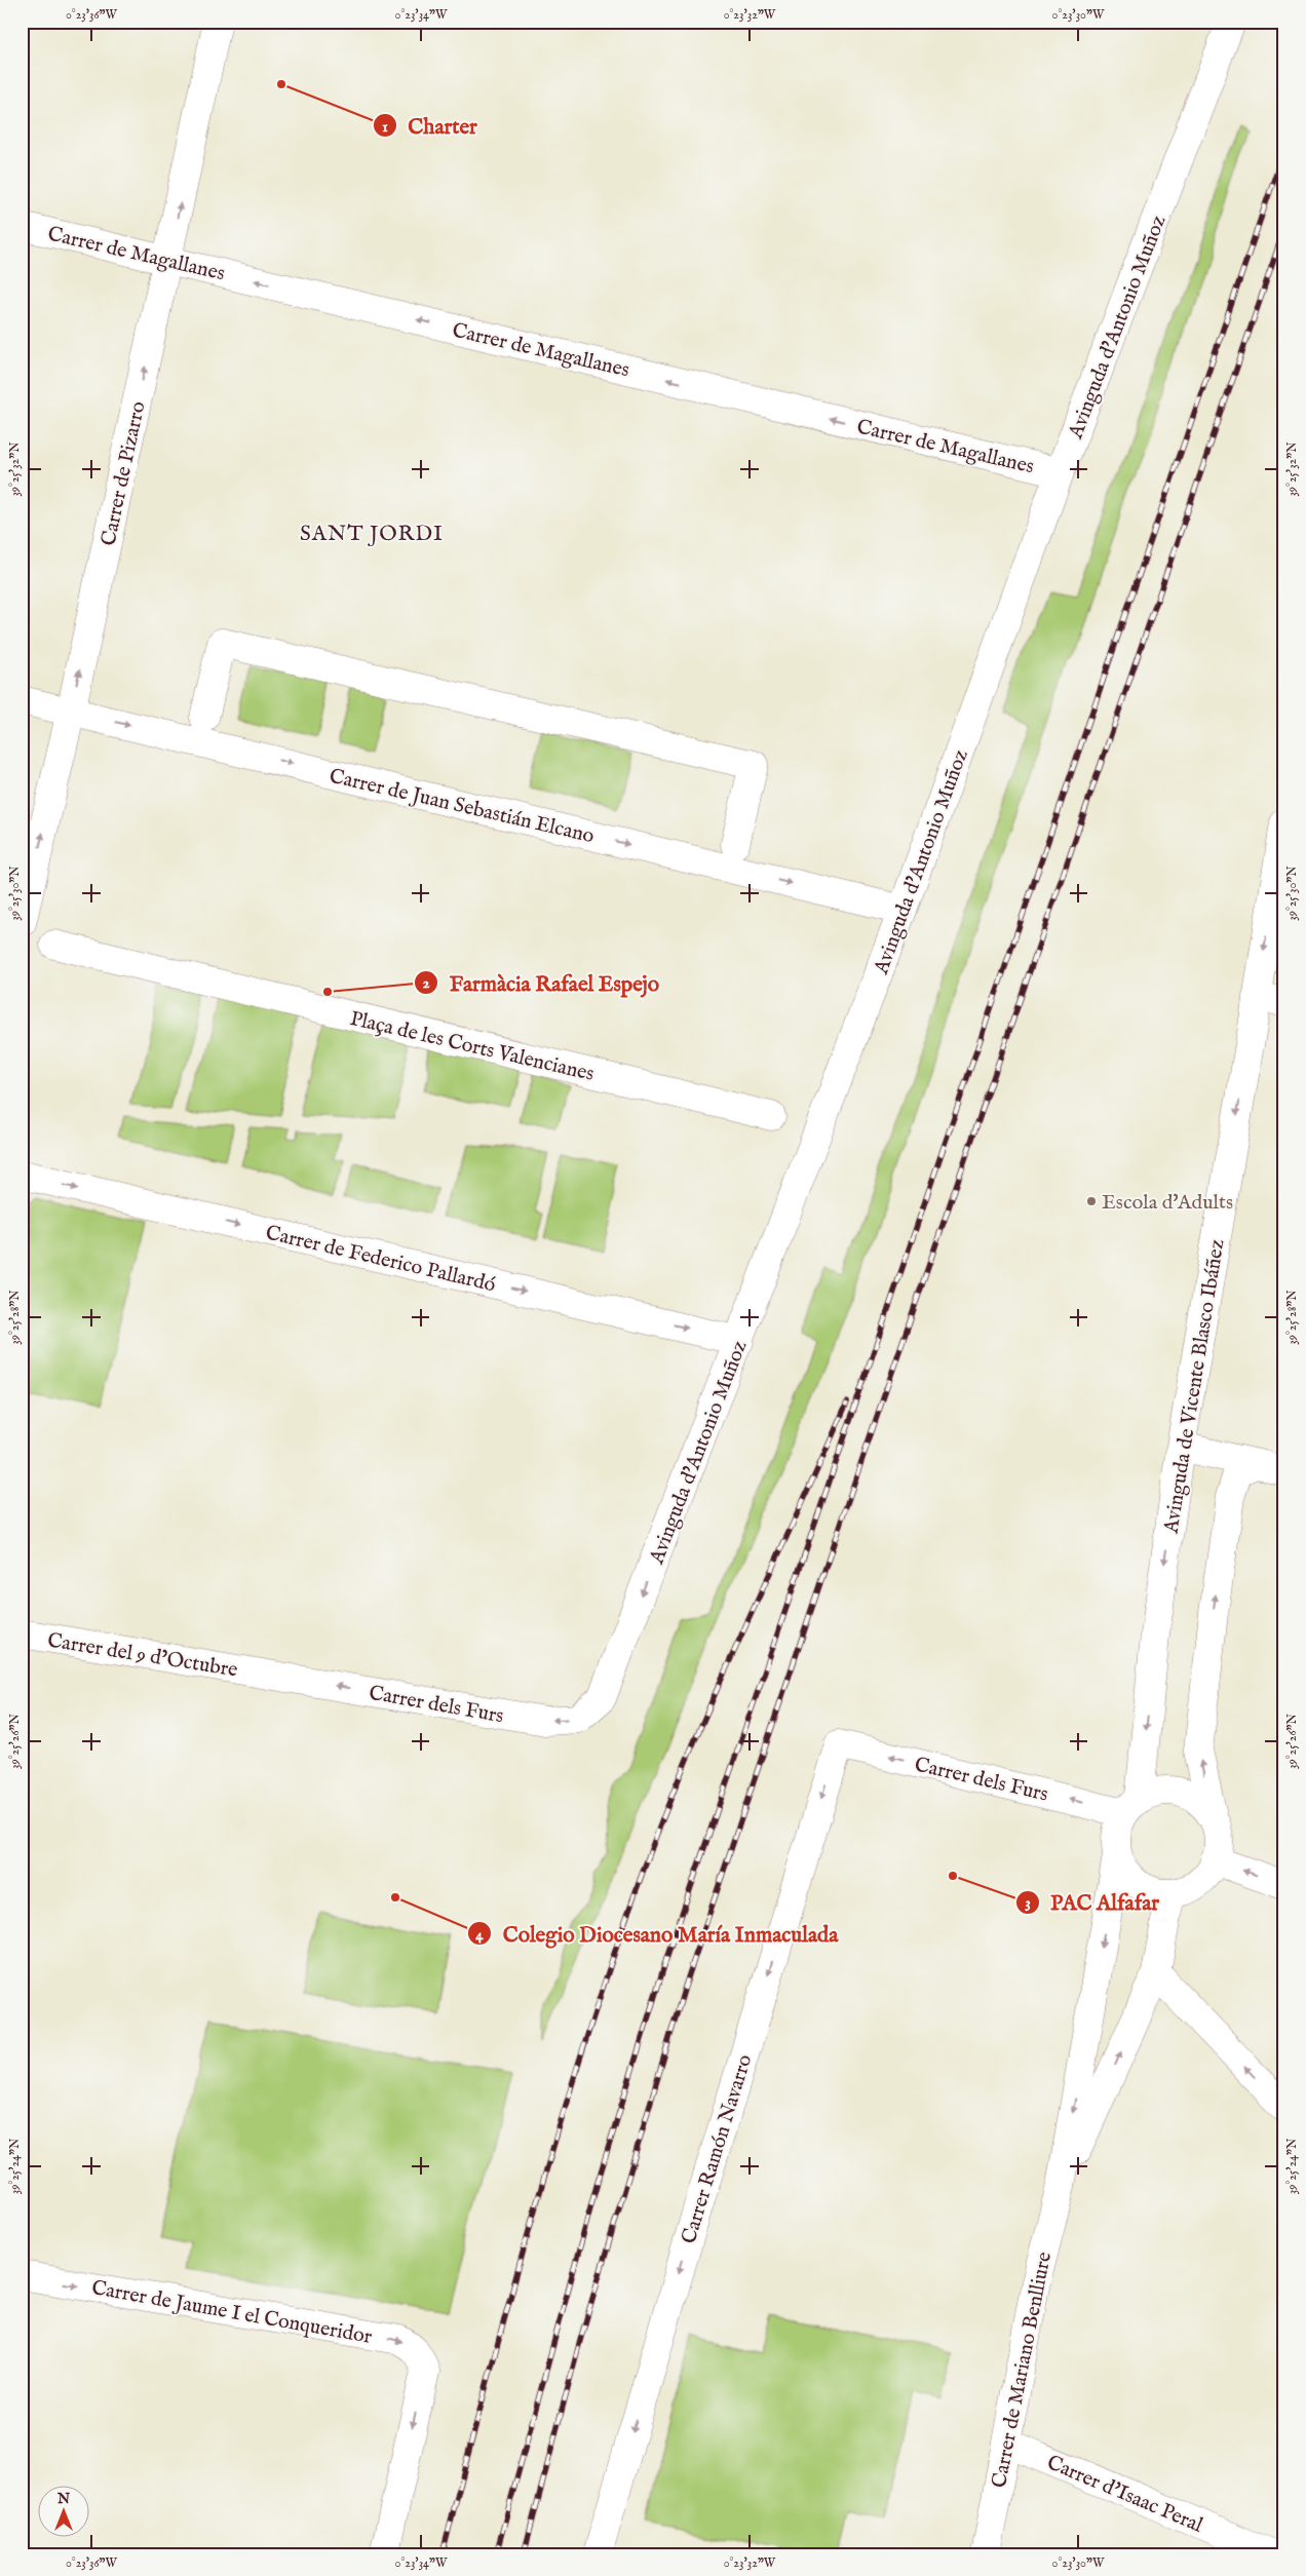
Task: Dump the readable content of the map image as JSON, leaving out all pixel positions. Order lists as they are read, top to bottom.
{
  "streets": {
    "street": [
      "Carrer de Magallanes",
      "Avinguda d’Antonio Muñoz",
      "Carrer de Pizarro",
      "Carrer de Juan Sebastián Elcano",
      "Plaça de les Corts Valencianes",
      "Carrer de Federico Pallardó",
      "Avinguda de Vicente Blasco Ibáñez",
      "Carrer del 9 d’Octubre",
      "Carrer dels Furs",
      "Carrer Ramón Navarro",
      "Carrer de Jaume I el Conqueridor",
      "Carrer de Mariano Benlliure",
      "Carrer d'Isaac Peral"
    ]
  },
  "crossings": [
    ["Carrer de Magallanes", "Avinguda d’Antonio Muñoz"],
    ["Carrer de Magallanes", "Carrer de Pizarro"],
    ["Avinguda d’Antonio Muñoz", "Carrer de Juan Sebastián Elcano"],
    ["Avinguda d’Antonio Muñoz", "Carrer de Federico Pallardó"],
    ["Avinguda d’Antonio Muñoz", "Carrer dels Furs"],
    ["Carrer de Pizarro", "Carrer de Juan Sebastián Elcano"],
    ["Avinguda de Vicente Blasco Ibáñez", "Carrer dels Furs"],
    ["Avinguda de Vicente Blasco Ibáñez", "Carrer de Mariano Benlliure"],
    ["Carrer del 9 d’Octubre", "Carrer dels Furs"],
    ["Carrer dels Furs", "Carrer Ramón Navarro"],
    ["Carrer dels Furs", "Carrer de Mariano Benlliure"],
    ["Carrer de Mariano Benlliure", "Carrer d'Isaac Peral"]
  ],
  "one_way": [
    "Carrer de Magallanes",
    "Carrer de Pizarro",
    "Carrer de Juan Sebastián Elcano",
    "Carrer de Federico Pallardó",
    "Carrer dels Furs",
    "Carrer Ramón Navarro"
  ],
  "districts": ["SANT JORDI"],
  "places": [
    "Charter",
    "Farmàcia Rafael Espejo",
    "Escola d'Adults",
    "PAC Alfafar",
    "Colegio Diocesano María Inmaculada"
  ],
  "north": "top",
  "coordinates": [
    "0°23'36\"W",
    "0°23'34\"W",
    "0°23'32\"W",
    "0°23'30\"W",
    "39°25'32\"N",
    "39°25'30\"N",
    "39°25'28\"N",
    "39°25'26\"N",
    "39°25'24\"N"
  ]
}
